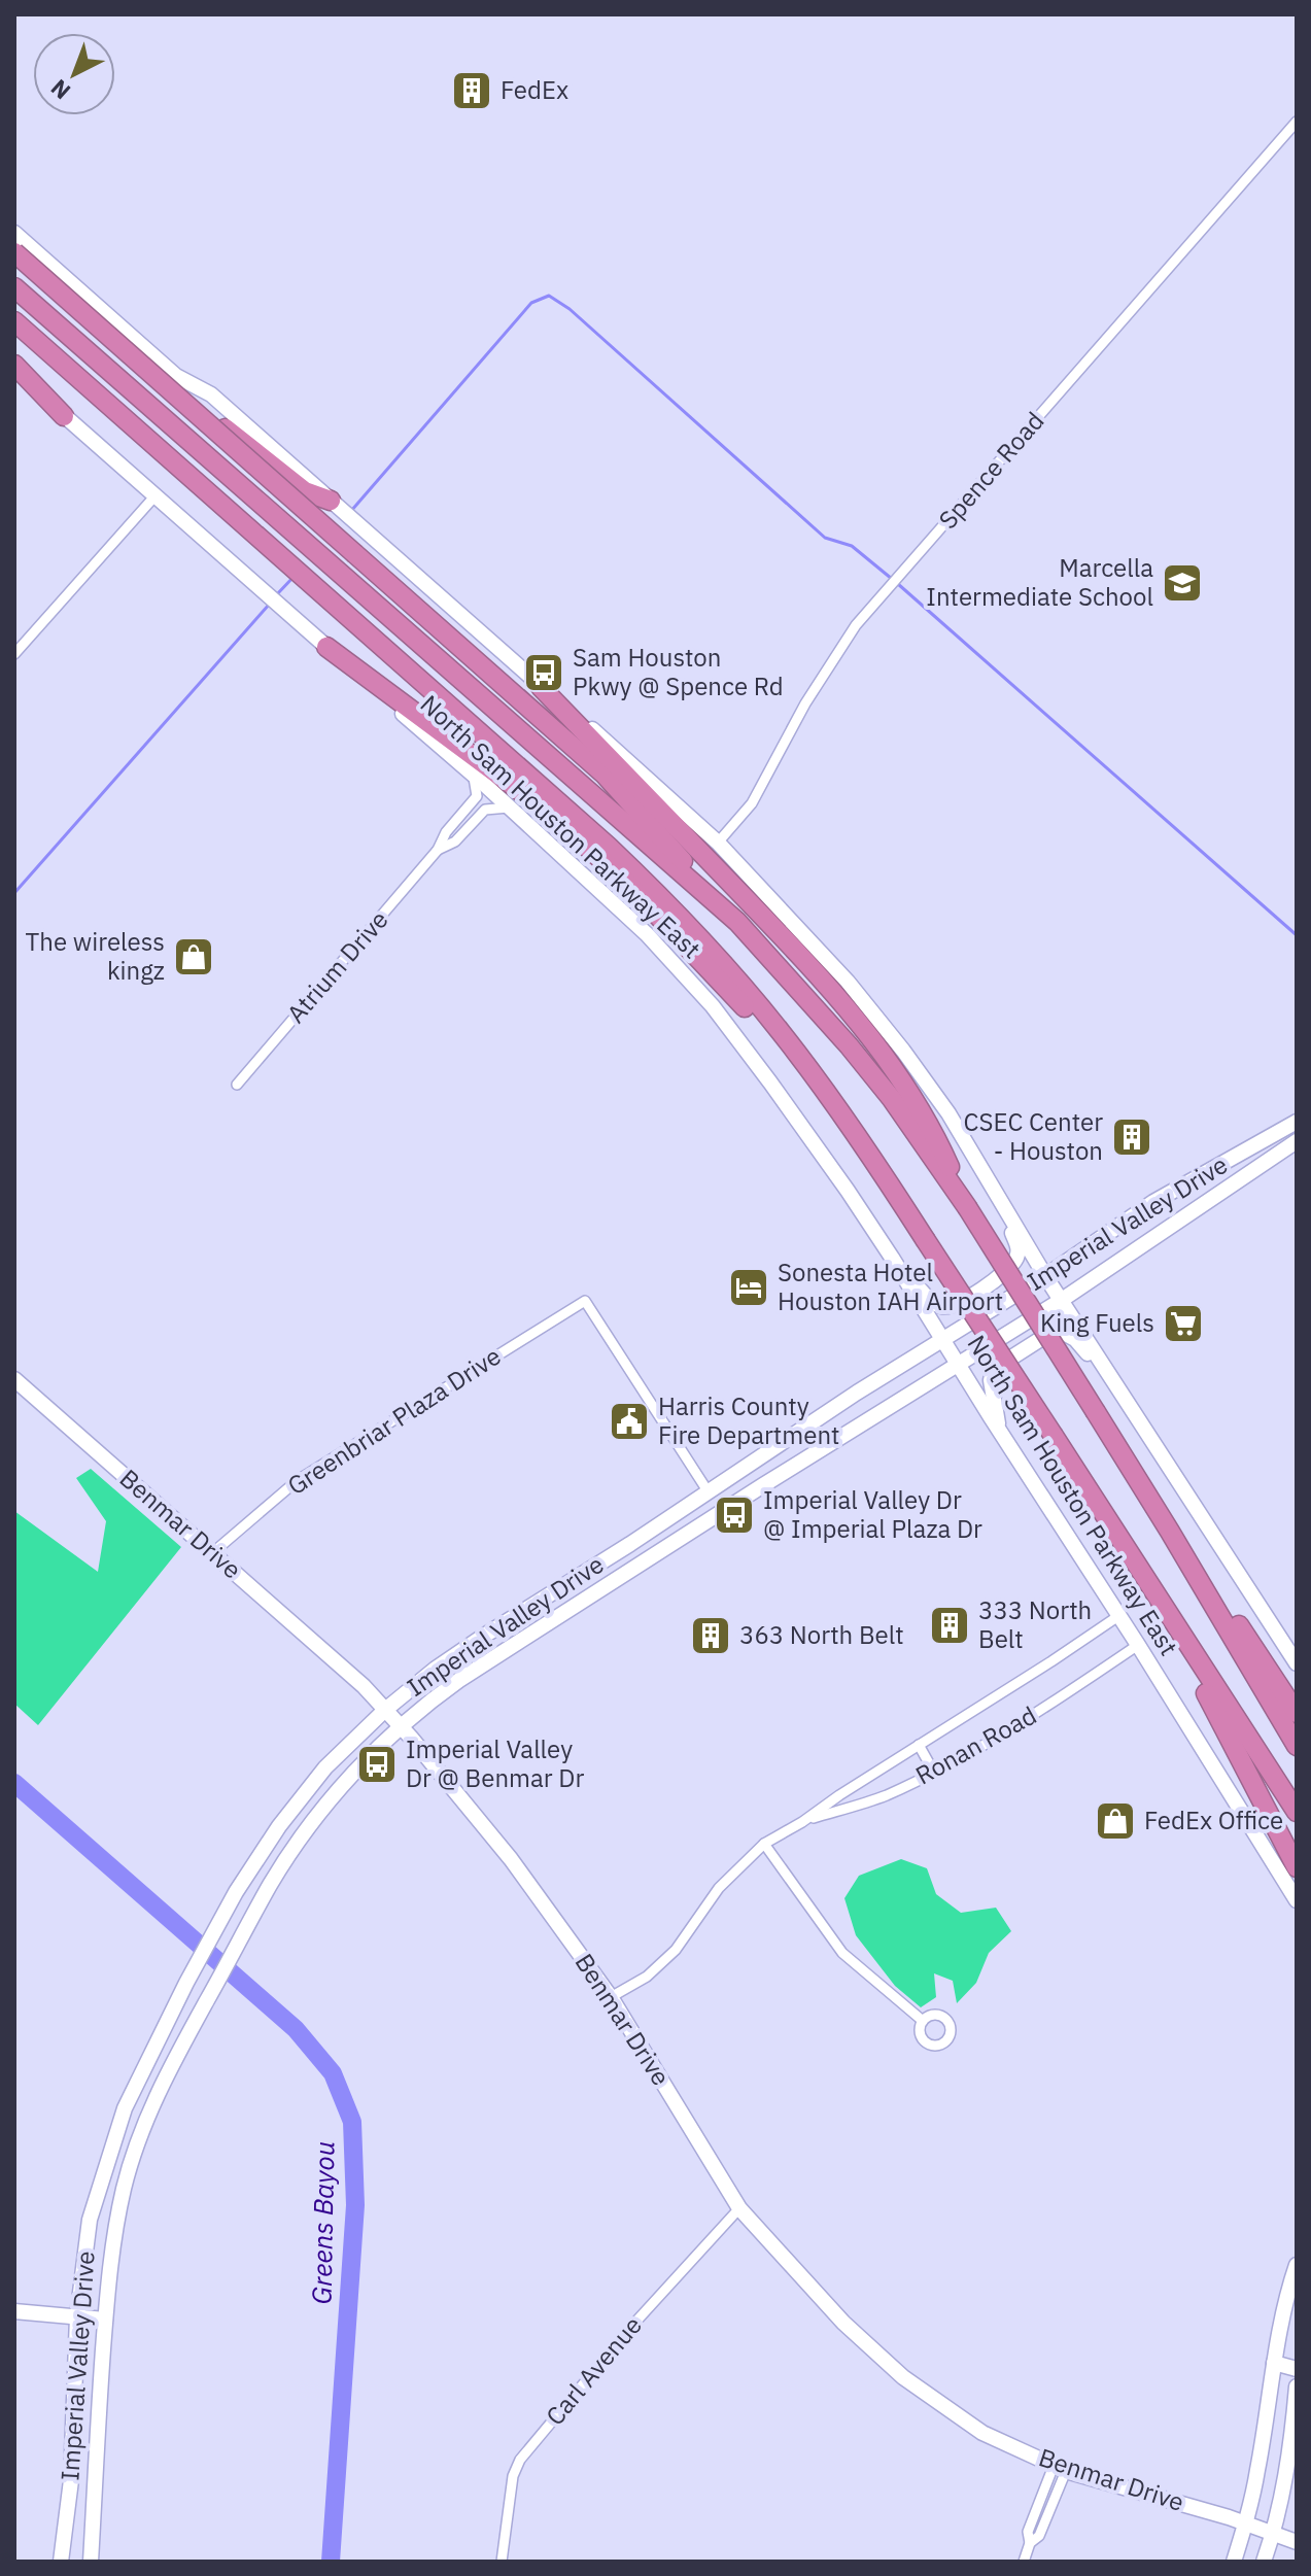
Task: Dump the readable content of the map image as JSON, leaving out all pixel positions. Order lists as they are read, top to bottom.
{
  "streets": {
    "highway": ["North Sam Houston Parkway East"],
    "main road": ["Imperial Valley Drive", "Benmar Drive"],
    "street": [
      "Spence Road",
      "Atrium Drive",
      "Greenbriar Plaza Drive",
      "Ronan Road",
      "Carl Avenue"
    ]
  },
  "crossings": [
    ["North Sam Houston Parkway East", "Atrium Drive"],
    ["North Sam Houston Parkway East", "Imperial Valley Drive"],
    ["North Sam Houston Parkway East", "Ronan Road"],
    ["Imperial Valley Drive", "Greenbriar Plaza Drive"],
    ["Imperial Valley Drive", "Benmar Drive"],
    ["Greenbriar Plaza Drive", "Benmar Drive"],
    ["Benmar Drive", "Ronan Road"],
    ["Benmar Drive", "Carl Avenue"]
  ],
  "water": ["Greens Bayou"],
  "places": {
    "building": [
      "FedEx",
      "CSEC Center - Houston",
      "333 North Belt",
      "363 North Belt"
    ],
    "school or university": ["Marcella Intermediate School"],
    "bus stop": ["Sam Houston Pkwy @ Spence Rd", "Imperial Valley Dr @ Imperial Plaza Dr", "Imperial Valley Dr @ Benmar Dr"],
    "shop": ["The wireless kingz", "FedEx Office"],
    "hotel": ["Sonesta Hotel Houston IAH Airport"],
    "supermarket": ["King Fuels"],
    "public building": ["Harris County Fire Department"]
  },
  "north": "bottom left"
}
